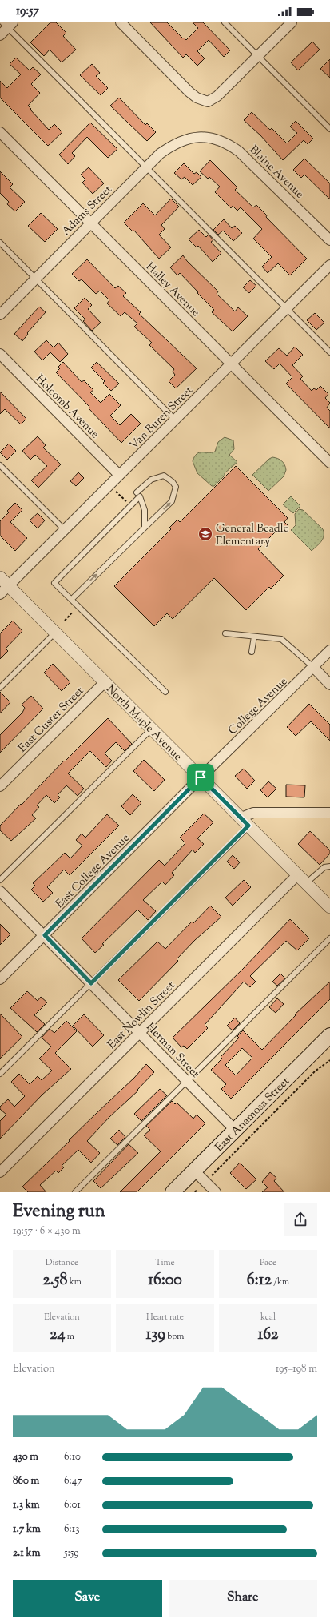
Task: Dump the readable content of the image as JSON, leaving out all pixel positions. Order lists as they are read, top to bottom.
{
  "streets": {
    "main road": ["East Anamosa Street"],
    "street": [
      "Blaine Avenue",
      "Adams Street",
      "Halley Avenue",
      "Holcomb Avenue",
      "Van Buren Street",
      "College Avenue",
      "East Custer Street",
      "North Maple Avenue",
      "East College Avenue",
      "East Nowlin Street",
      "Herman Street"
    ]
  },
  "crossings": [
    ["Blaine Avenue", "Adams Street"],
    ["Adams Street", "Halley Avenue"],
    ["Halley Avenue", "Van Buren Street"],
    ["Holcomb Avenue", "Van Buren Street"],
    ["Van Buren Street", "North Maple Avenue"],
    ["College Avenue", "North Maple Avenue"],
    ["College Avenue", "East College Avenue"],
    ["East Custer Street", "North Maple Avenue"],
    ["North Maple Avenue", "East College Avenue"],
    ["North Maple Avenue", "East Nowlin Street"],
    ["East College Avenue", "Herman Street"],
    ["East Nowlin Street", "Herman Street"],
    ["Herman Street", "East Anamosa Street"]
  ],
  "places": {
    "school or university": ["General Beadle Elementary"]
  },
  "page": {
    "status": "19:57",
    "heading": ["Evening run", "19:57 · 6 × 430 m"],
    "stats": [
      ["Distance", "2.58 km"],
      ["Time", "16:00"],
      ["Pace", "6:12 /km"],
      ["Elevation", "24 m"],
      ["Heart rate", "139 bpm"],
      ["kcal", "162"]
    ],
    "chart": ["Elevation", "195–198 m"],
    "list": [
      {
        "name": "430 m",
        "note": "6:10"
      },
      {
        "name": "860 m",
        "note": "6:47"
      },
      {
        "name": "1.3 km",
        "note": "6:01"
      },
      {
        "name": "1.7 km",
        "note": "6:13"
      },
      {
        "name": "2.1 km",
        "note": "5:59"
      }
    ],
    "buttons": ["Save", "Share"]
  }
}
